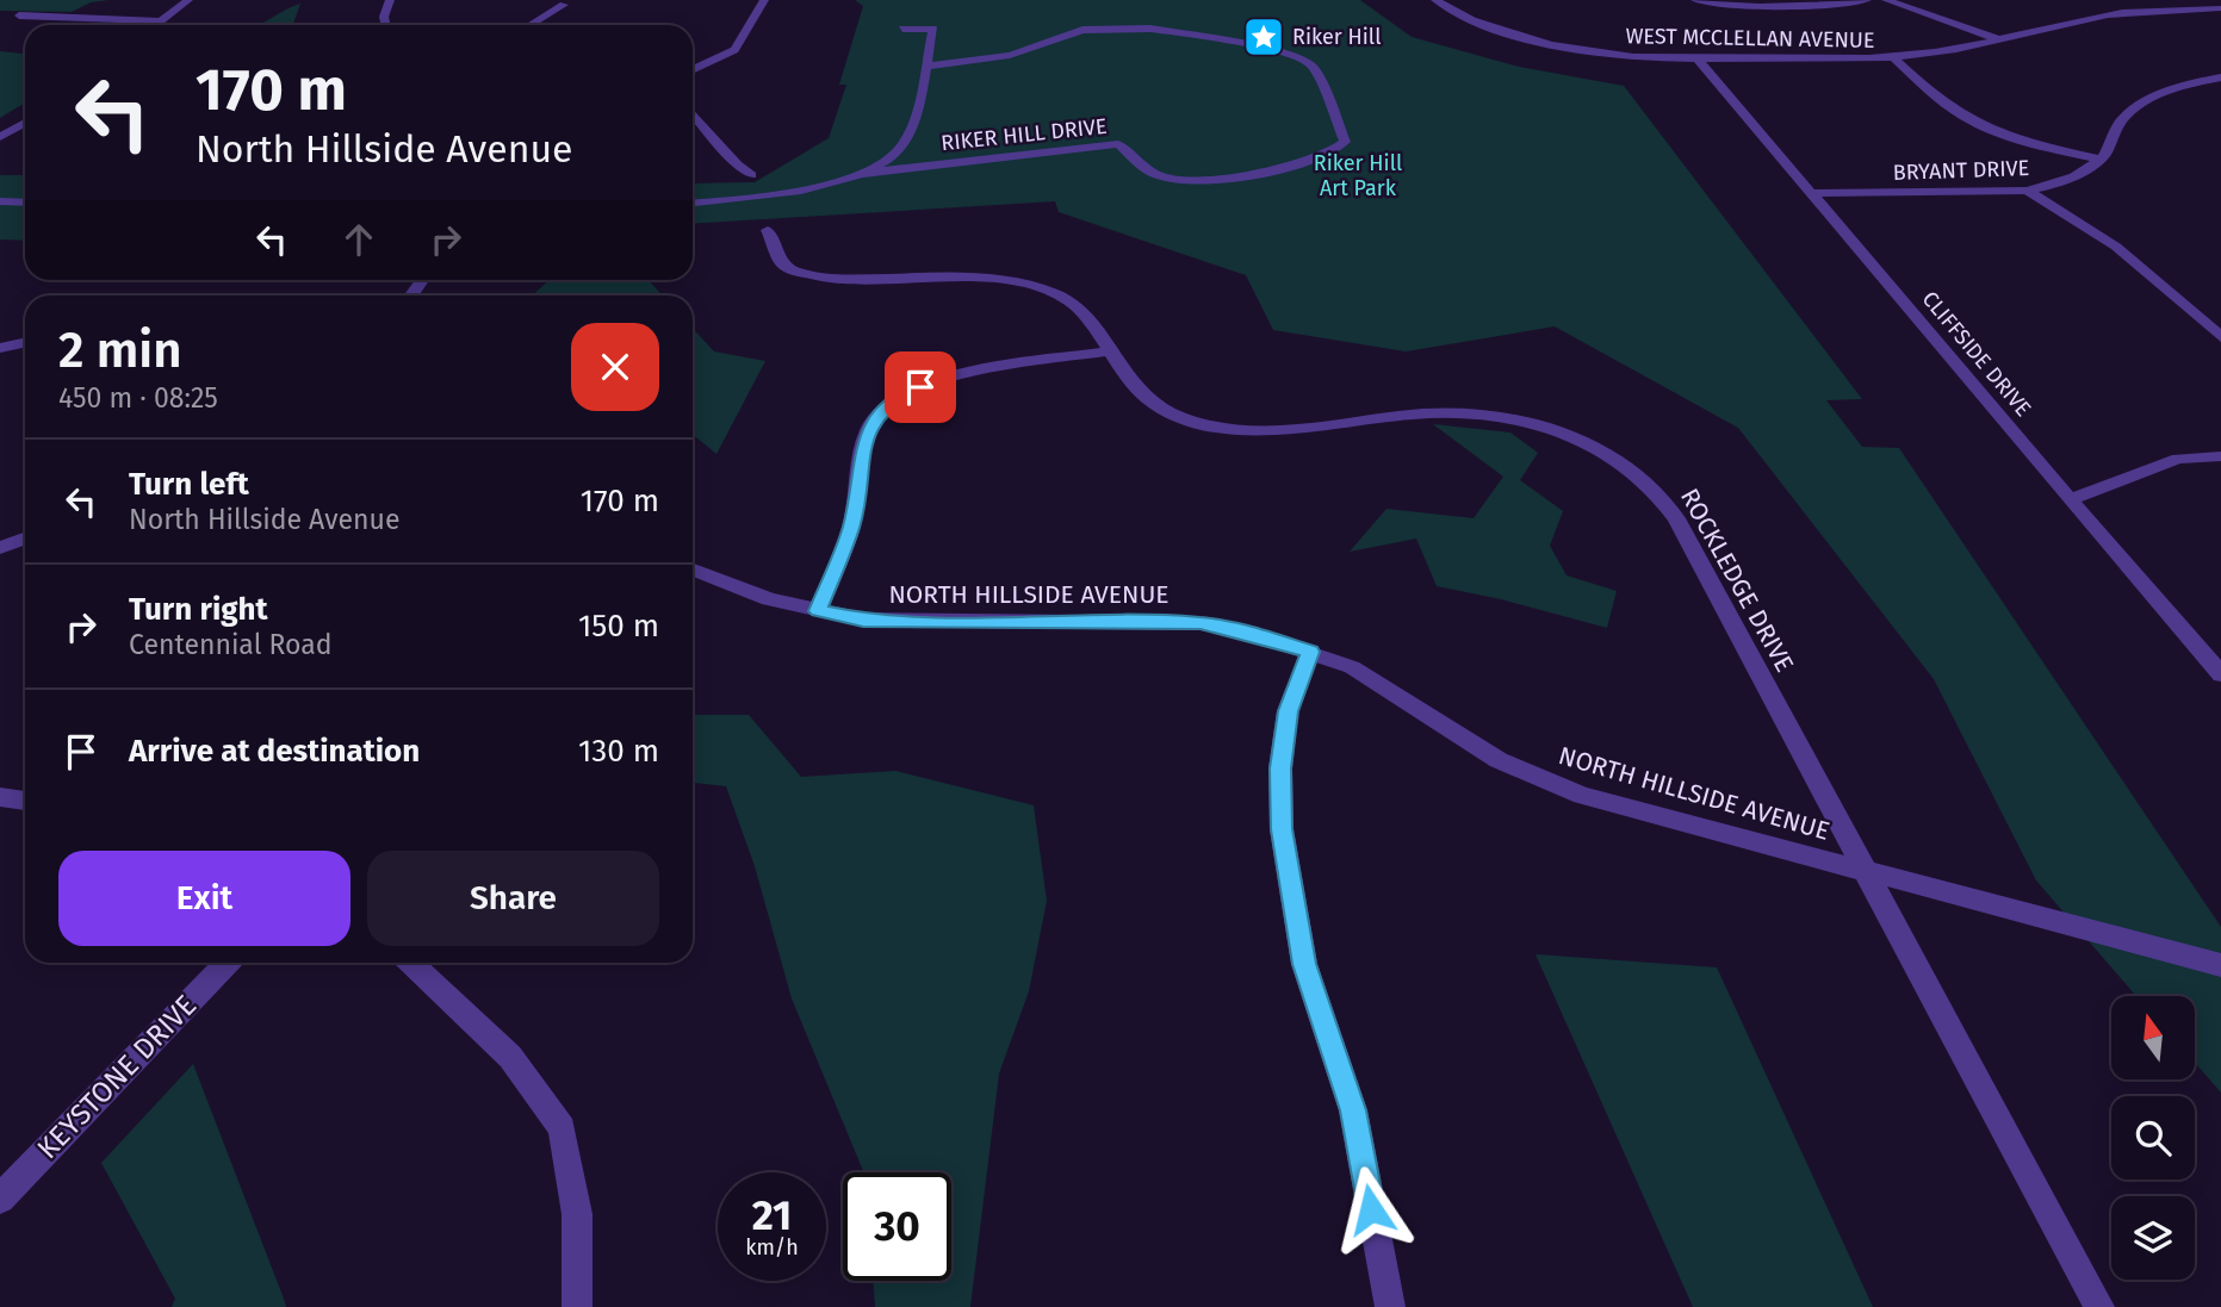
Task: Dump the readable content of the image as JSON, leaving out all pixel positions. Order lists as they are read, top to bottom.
{
  "streets": {
    "street": [
      "WEST MCCLELLAN AVENUE",
      "RIKER HILL DRIVE",
      "BRYANT DRIVE",
      "CLIFFSIDE DRIVE",
      "ROCKLEDGE DRIVE",
      "NORTH HILLSIDE AVENUE",
      "KEYSTONE DRIVE"
    ]
  },
  "crossings": [
    ["WEST MCCLELLAN AVENUE", "CLIFFSIDE DRIVE"],
    ["BRYANT DRIVE", "CLIFFSIDE DRIVE"],
    ["ROCKLEDGE DRIVE", "NORTH HILLSIDE AVENUE"]
  ],
  "parks": ["Riker Hill Art Park"],
  "places": {
    "place": ["Riker Hill"]
  },
  "north": "top",
  "page": {
    "turn": ["170 m", "North Hillside Avenue"],
    "heading": ["2 min", "450 m · 08:25"],
    "list": [
      {
        "name": "Turn left",
        "note": "North Hillside Avenue",
        "value": "170 m"
      },
      {
        "name": "Turn right",
        "note": "Centennial Road",
        "value": "150 m"
      },
      {
        "name": "Arrive at destination",
        "value": "130 m"
      }
    ],
    "buttons": ["Exit", "Share"],
    "speed": "21 km/h",
    "limit": "30"
  }
}
